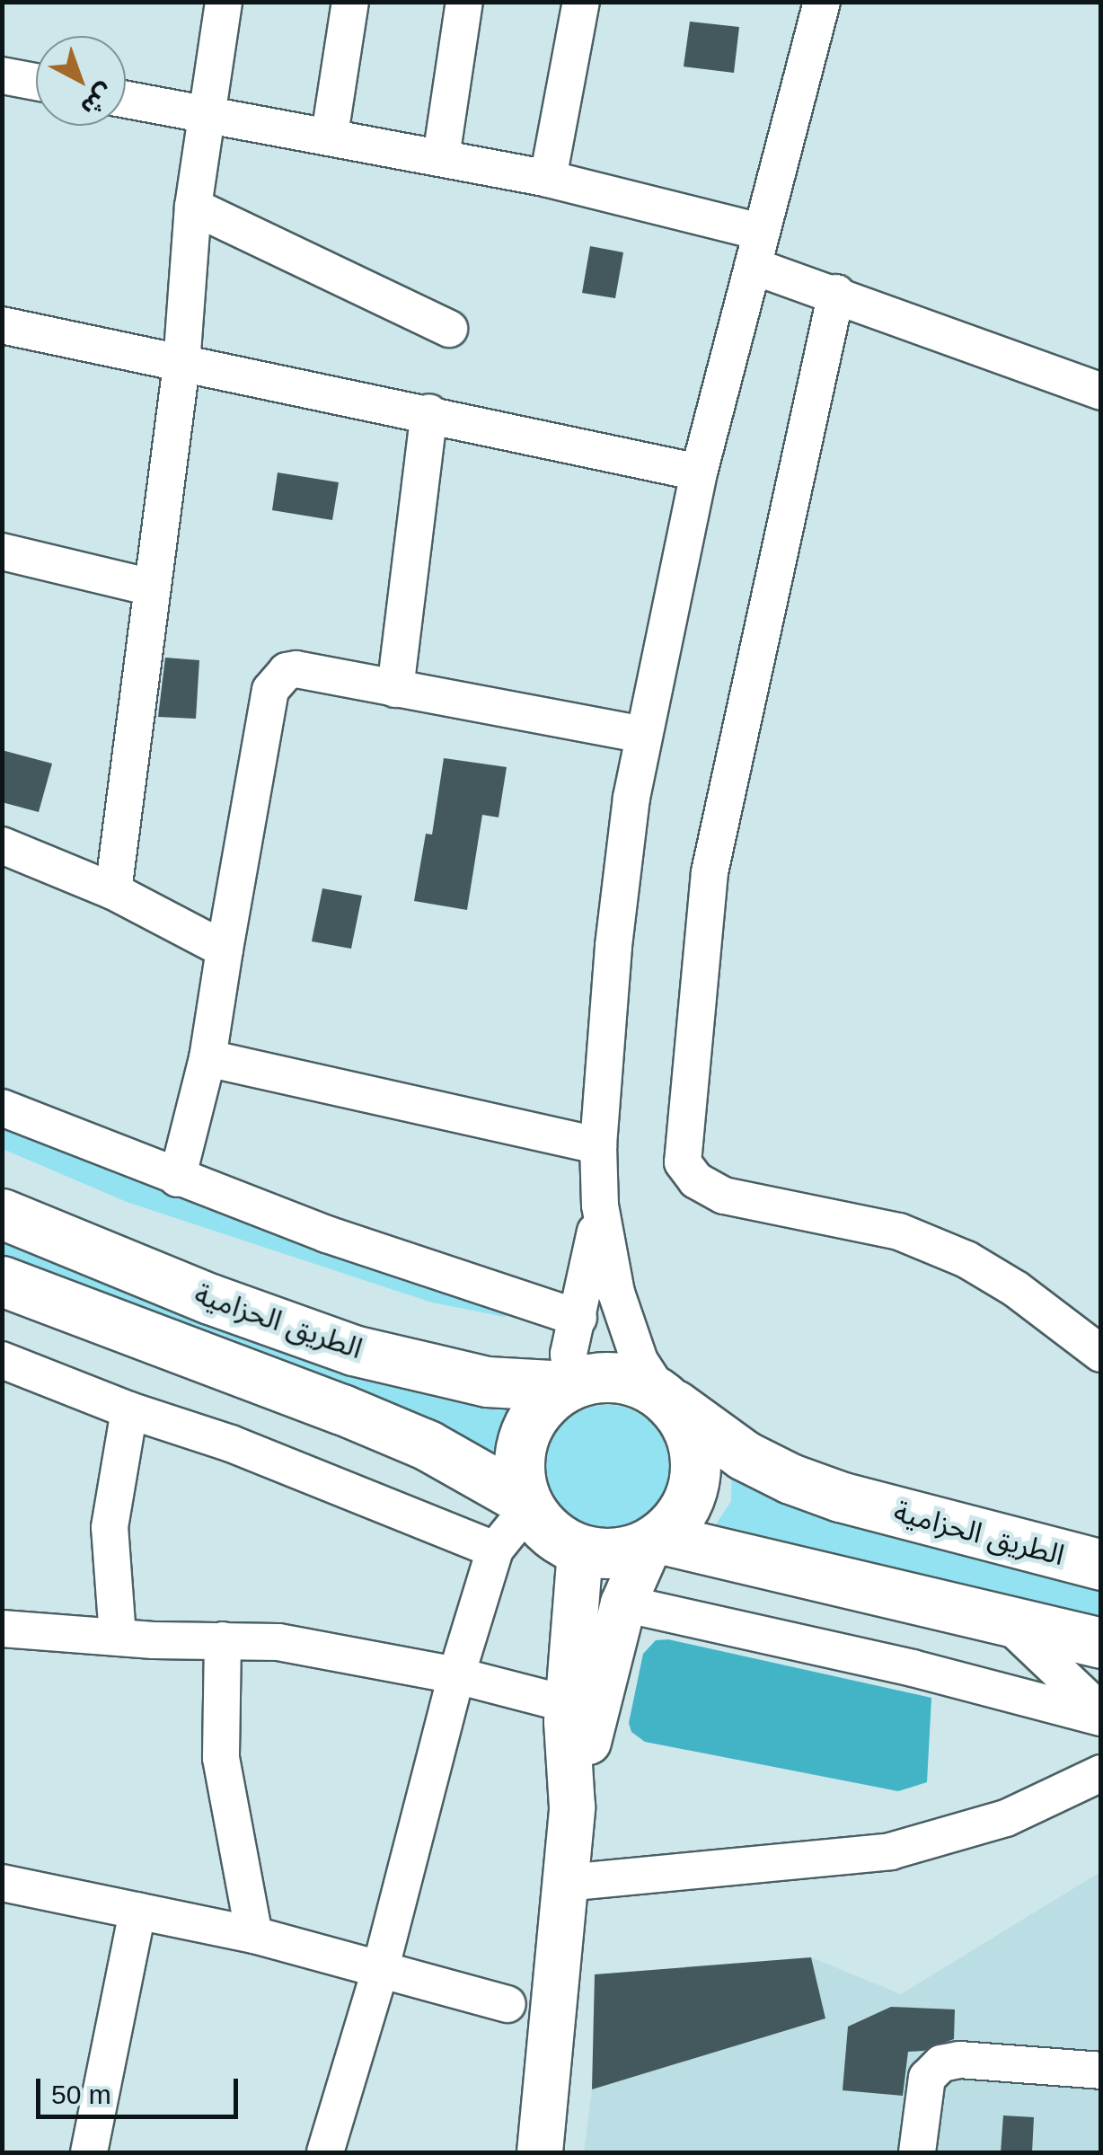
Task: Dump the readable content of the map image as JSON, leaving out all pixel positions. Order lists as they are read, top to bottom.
{
  "streets": {
    "highway": ["الطريق الحزامية"]
  },
  "scale_bar": "50 m",
  "north": "bottom right"
}
